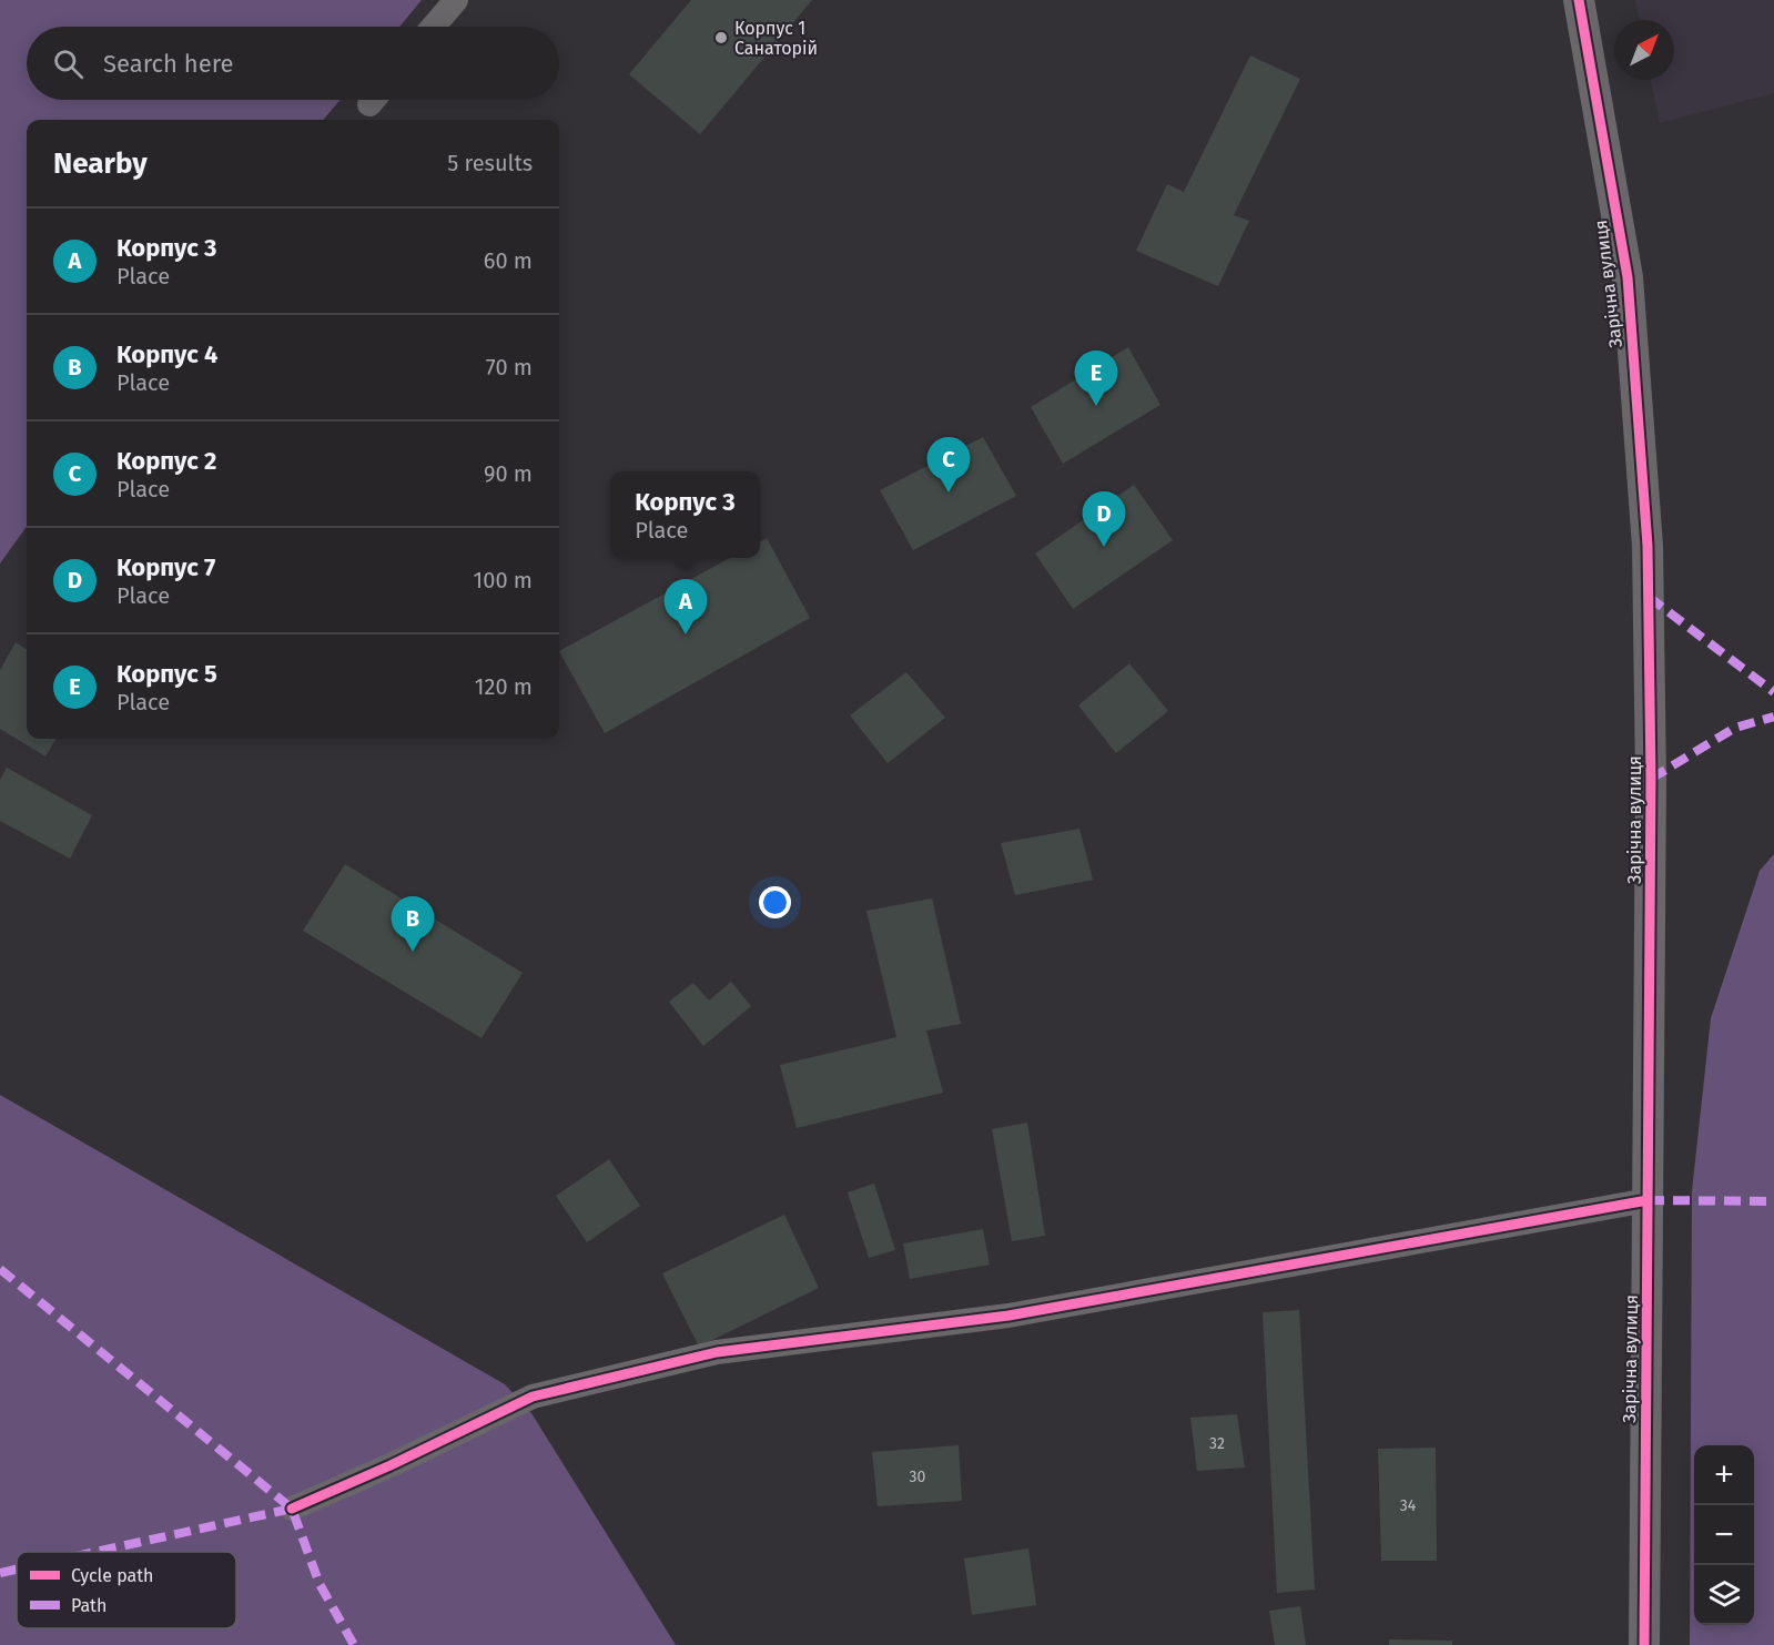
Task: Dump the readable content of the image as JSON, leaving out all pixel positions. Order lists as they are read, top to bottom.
{
  "streets": {
    "street": ["Зарічна вулиця"]
  },
  "places": ["Корпус 1 Санаторій"],
  "house_numbers": ["32", "30", "34"],
  "legend": ["Cycle path", "Path"],
  "north": "top right",
  "page": {
    "search": "Search here",
    "heading": ["Nearby", "5 results"],
    "list": [
      {
        "mark": "A",
        "name": "Корпус 3",
        "note": "Place",
        "value": "60 m"
      },
      {
        "mark": "B",
        "name": "Корпус 4",
        "note": "Place",
        "value": "70 m"
      },
      {
        "mark": "C",
        "name": "Корпус 2",
        "note": "Place",
        "value": "90 m"
      },
      {
        "mark": "D",
        "name": "Корпус 7",
        "note": "Place",
        "value": "100 m"
      },
      {
        "mark": "E",
        "name": "Корпус 5",
        "note": "Place",
        "value": "120 m"
      }
    ],
    "pins": [
      "E",
      "C",
      "D",
      "A",
      "B"
    ],
    "popup": ["Корпус 3", "Place"],
    "map_buttons": ["+", "−"]
  }
}
